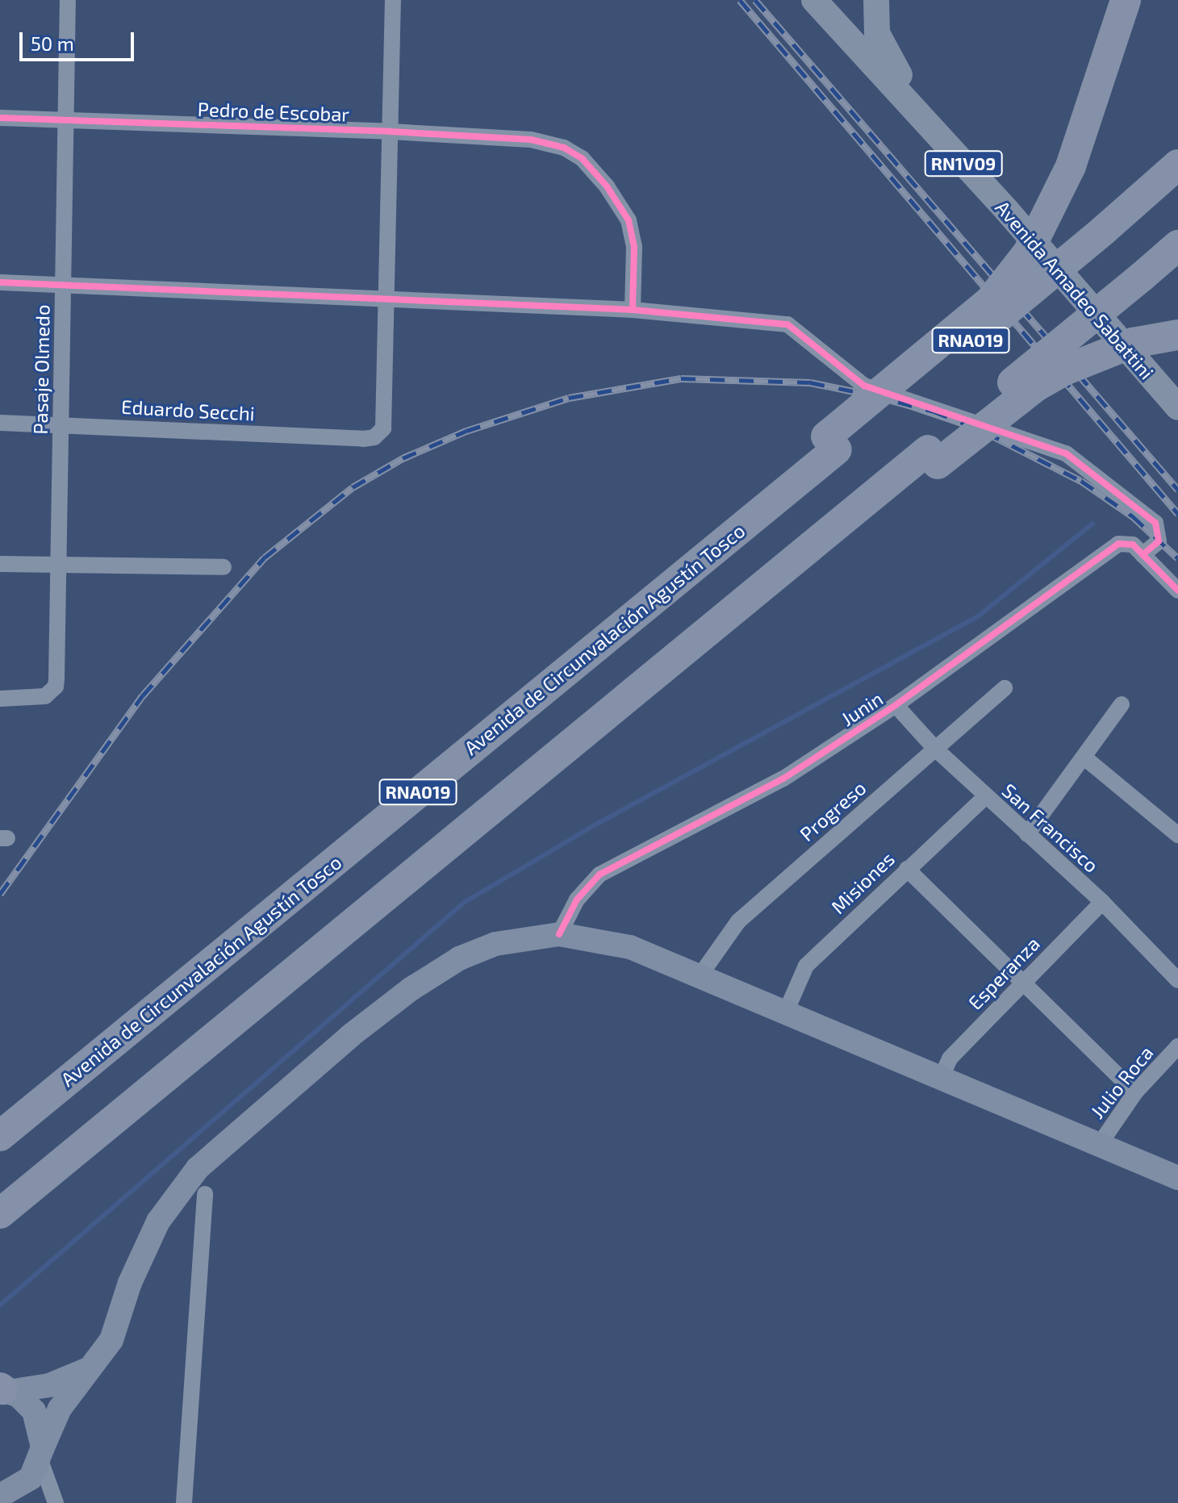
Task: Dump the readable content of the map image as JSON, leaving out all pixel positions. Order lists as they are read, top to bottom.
{
  "streets": {
    "highway": ["RNA019", "Avenida de Circunvalación Agustín Tosco"],
    "main road": ["RN1V09", "Avenida Amadeo Sabattini"],
    "street": [
      "Pedro de Escobar",
      "Pasaje Olmedo",
      "Eduardo Secchi",
      "Junin",
      "Progreso",
      "San Francisco",
      "Misiones",
      "Esperanza",
      "Julio Roca"
    ]
  },
  "crossings": [
    ["Pedro de Escobar", "Pasaje Olmedo"],
    ["Pasaje Olmedo", "Eduardo Secchi"],
    ["Junin", "San Francisco"],
    ["Progreso", "San Francisco"],
    ["San Francisco", "Misiones"],
    ["San Francisco", "Esperanza"]
  ],
  "scale_bar": "50 m"
}
